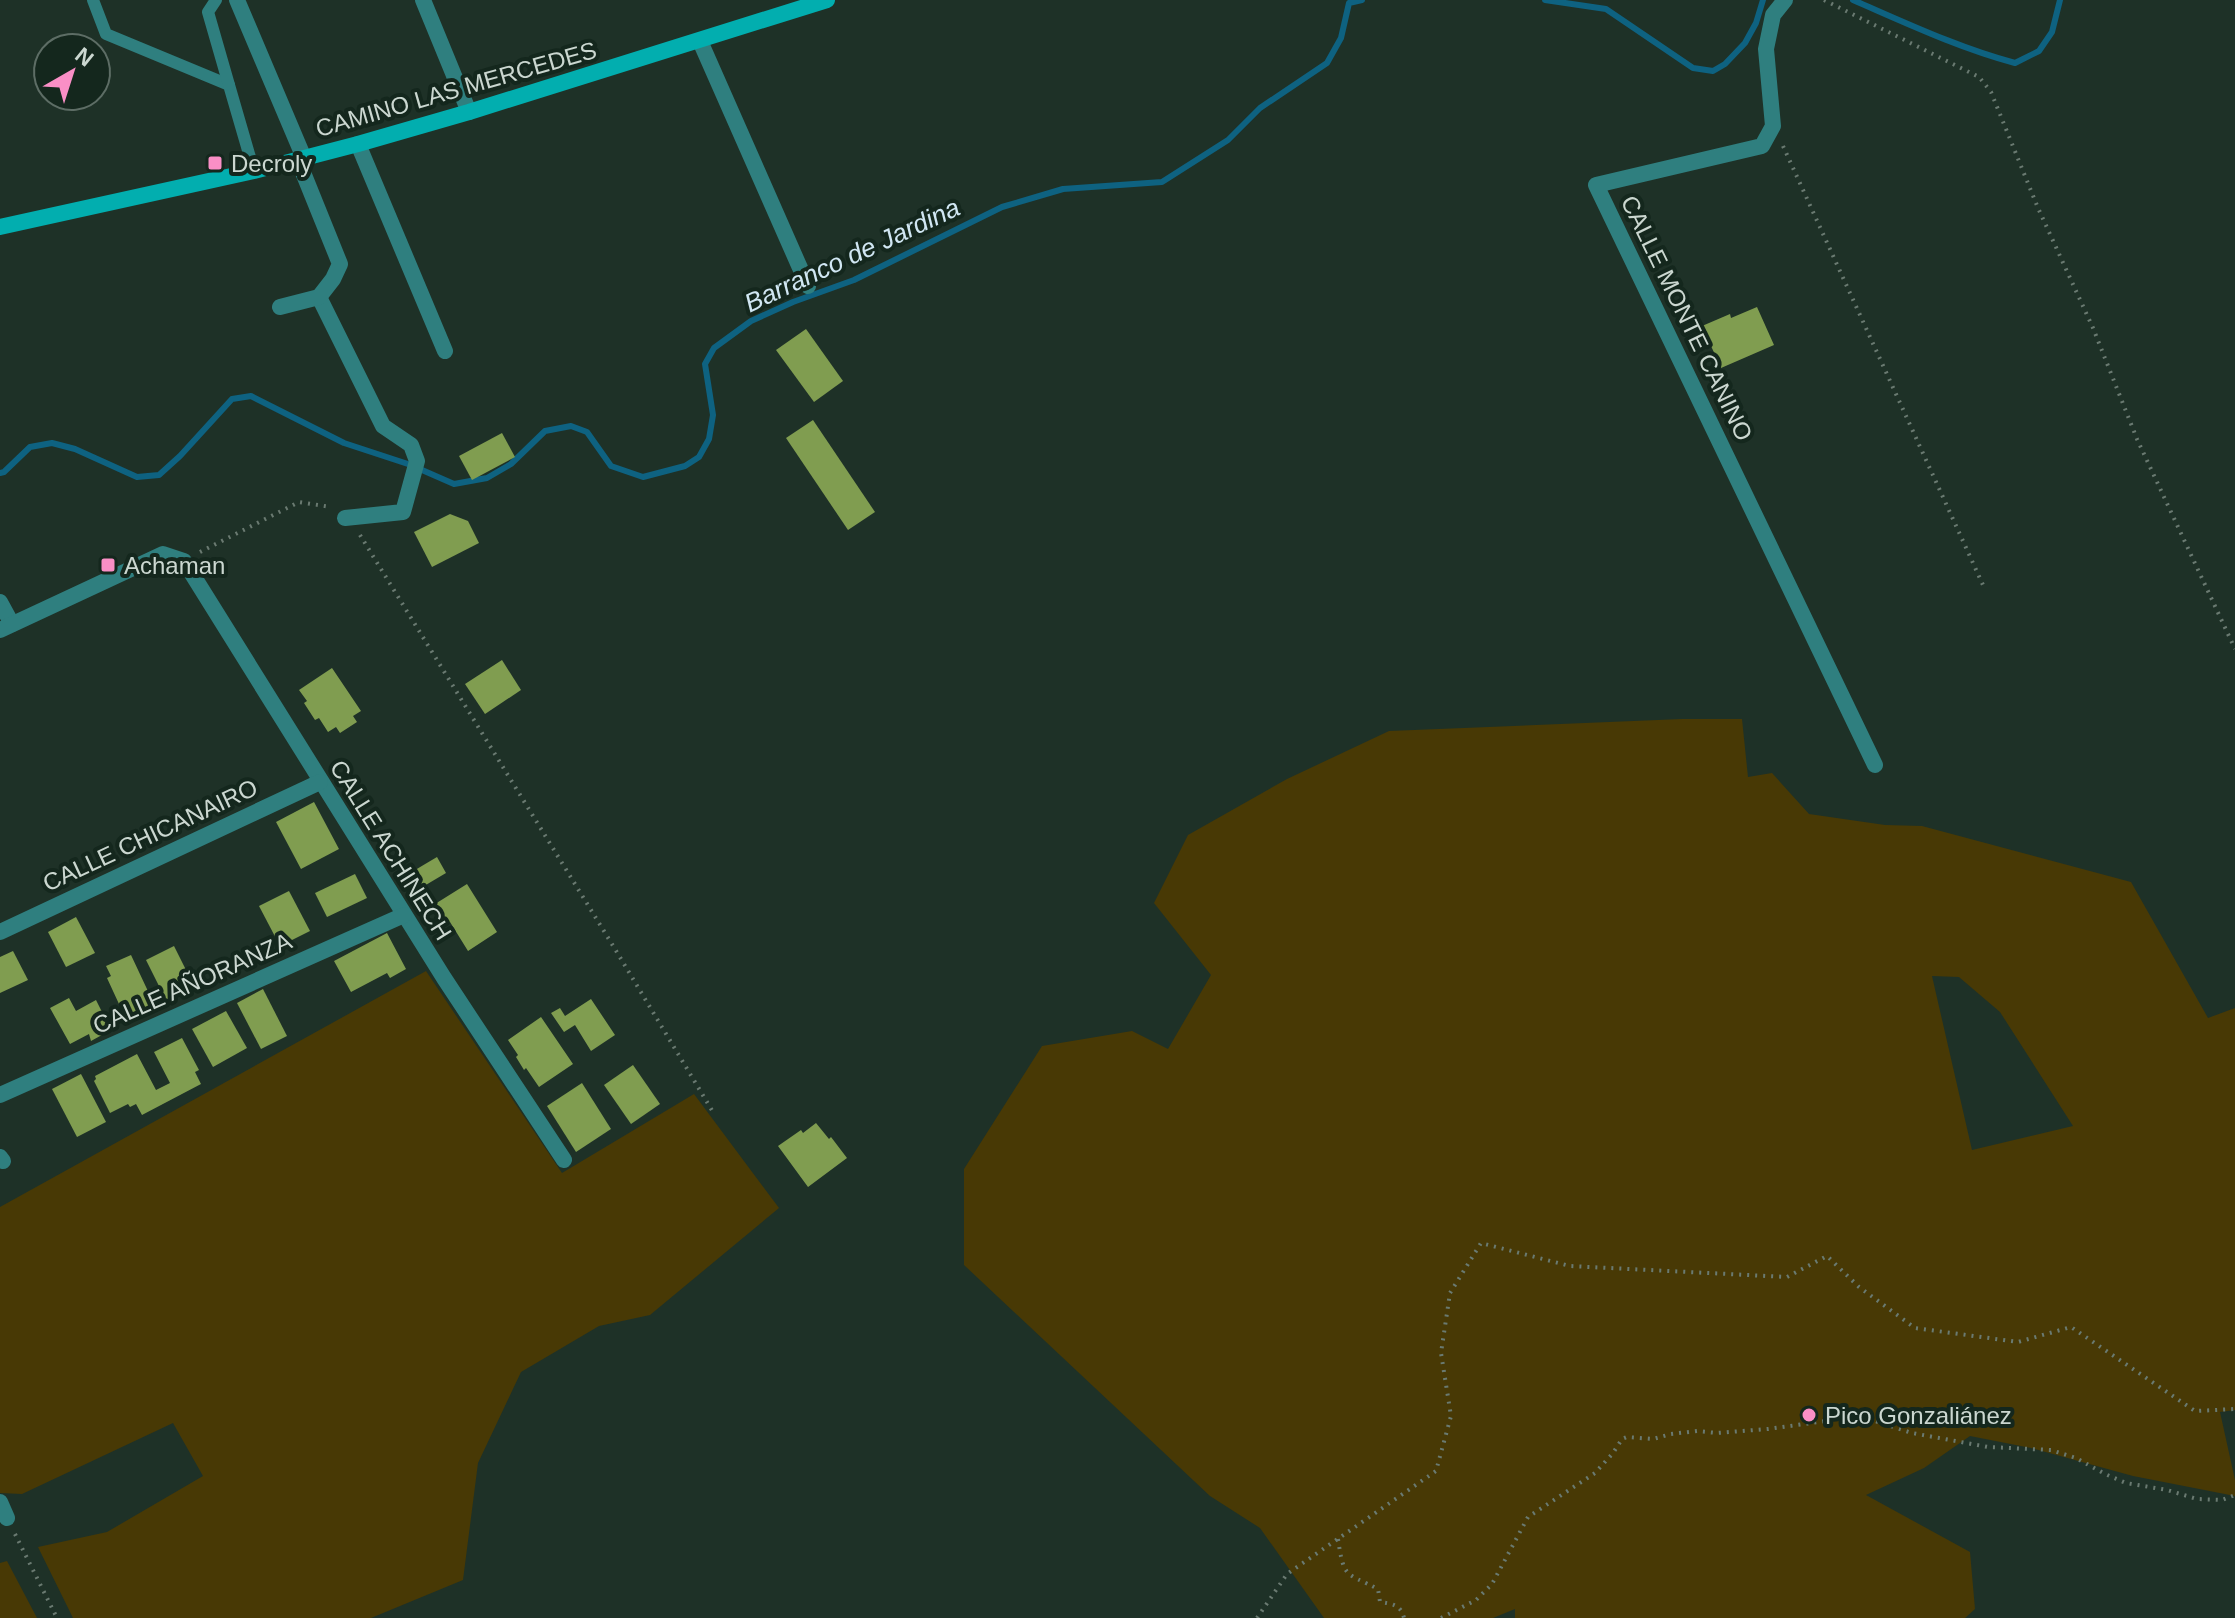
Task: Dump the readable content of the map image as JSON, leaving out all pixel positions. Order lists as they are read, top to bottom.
{
  "streets": {
    "main road": ["CAMINO LAS MERCEDES"],
    "street": [
      "CALLE MONTE CANINO",
      "CALLE CHICANAIRO",
      "CALLE ACHINECH",
      "CALLE AÑORANZA"
    ]
  },
  "crossings": [
    ["CALLE CHICANAIRO", "CALLE ACHINECH"],
    ["CALLE ACHINECH", "CALLE AÑORANZA"]
  ],
  "water": ["Barranco de Jardina"],
  "places": {
    "transit": ["Decroly", "Achaman"],
    "other": ["Pico Gonzaliánez"]
  },
  "north": "top right"
}
